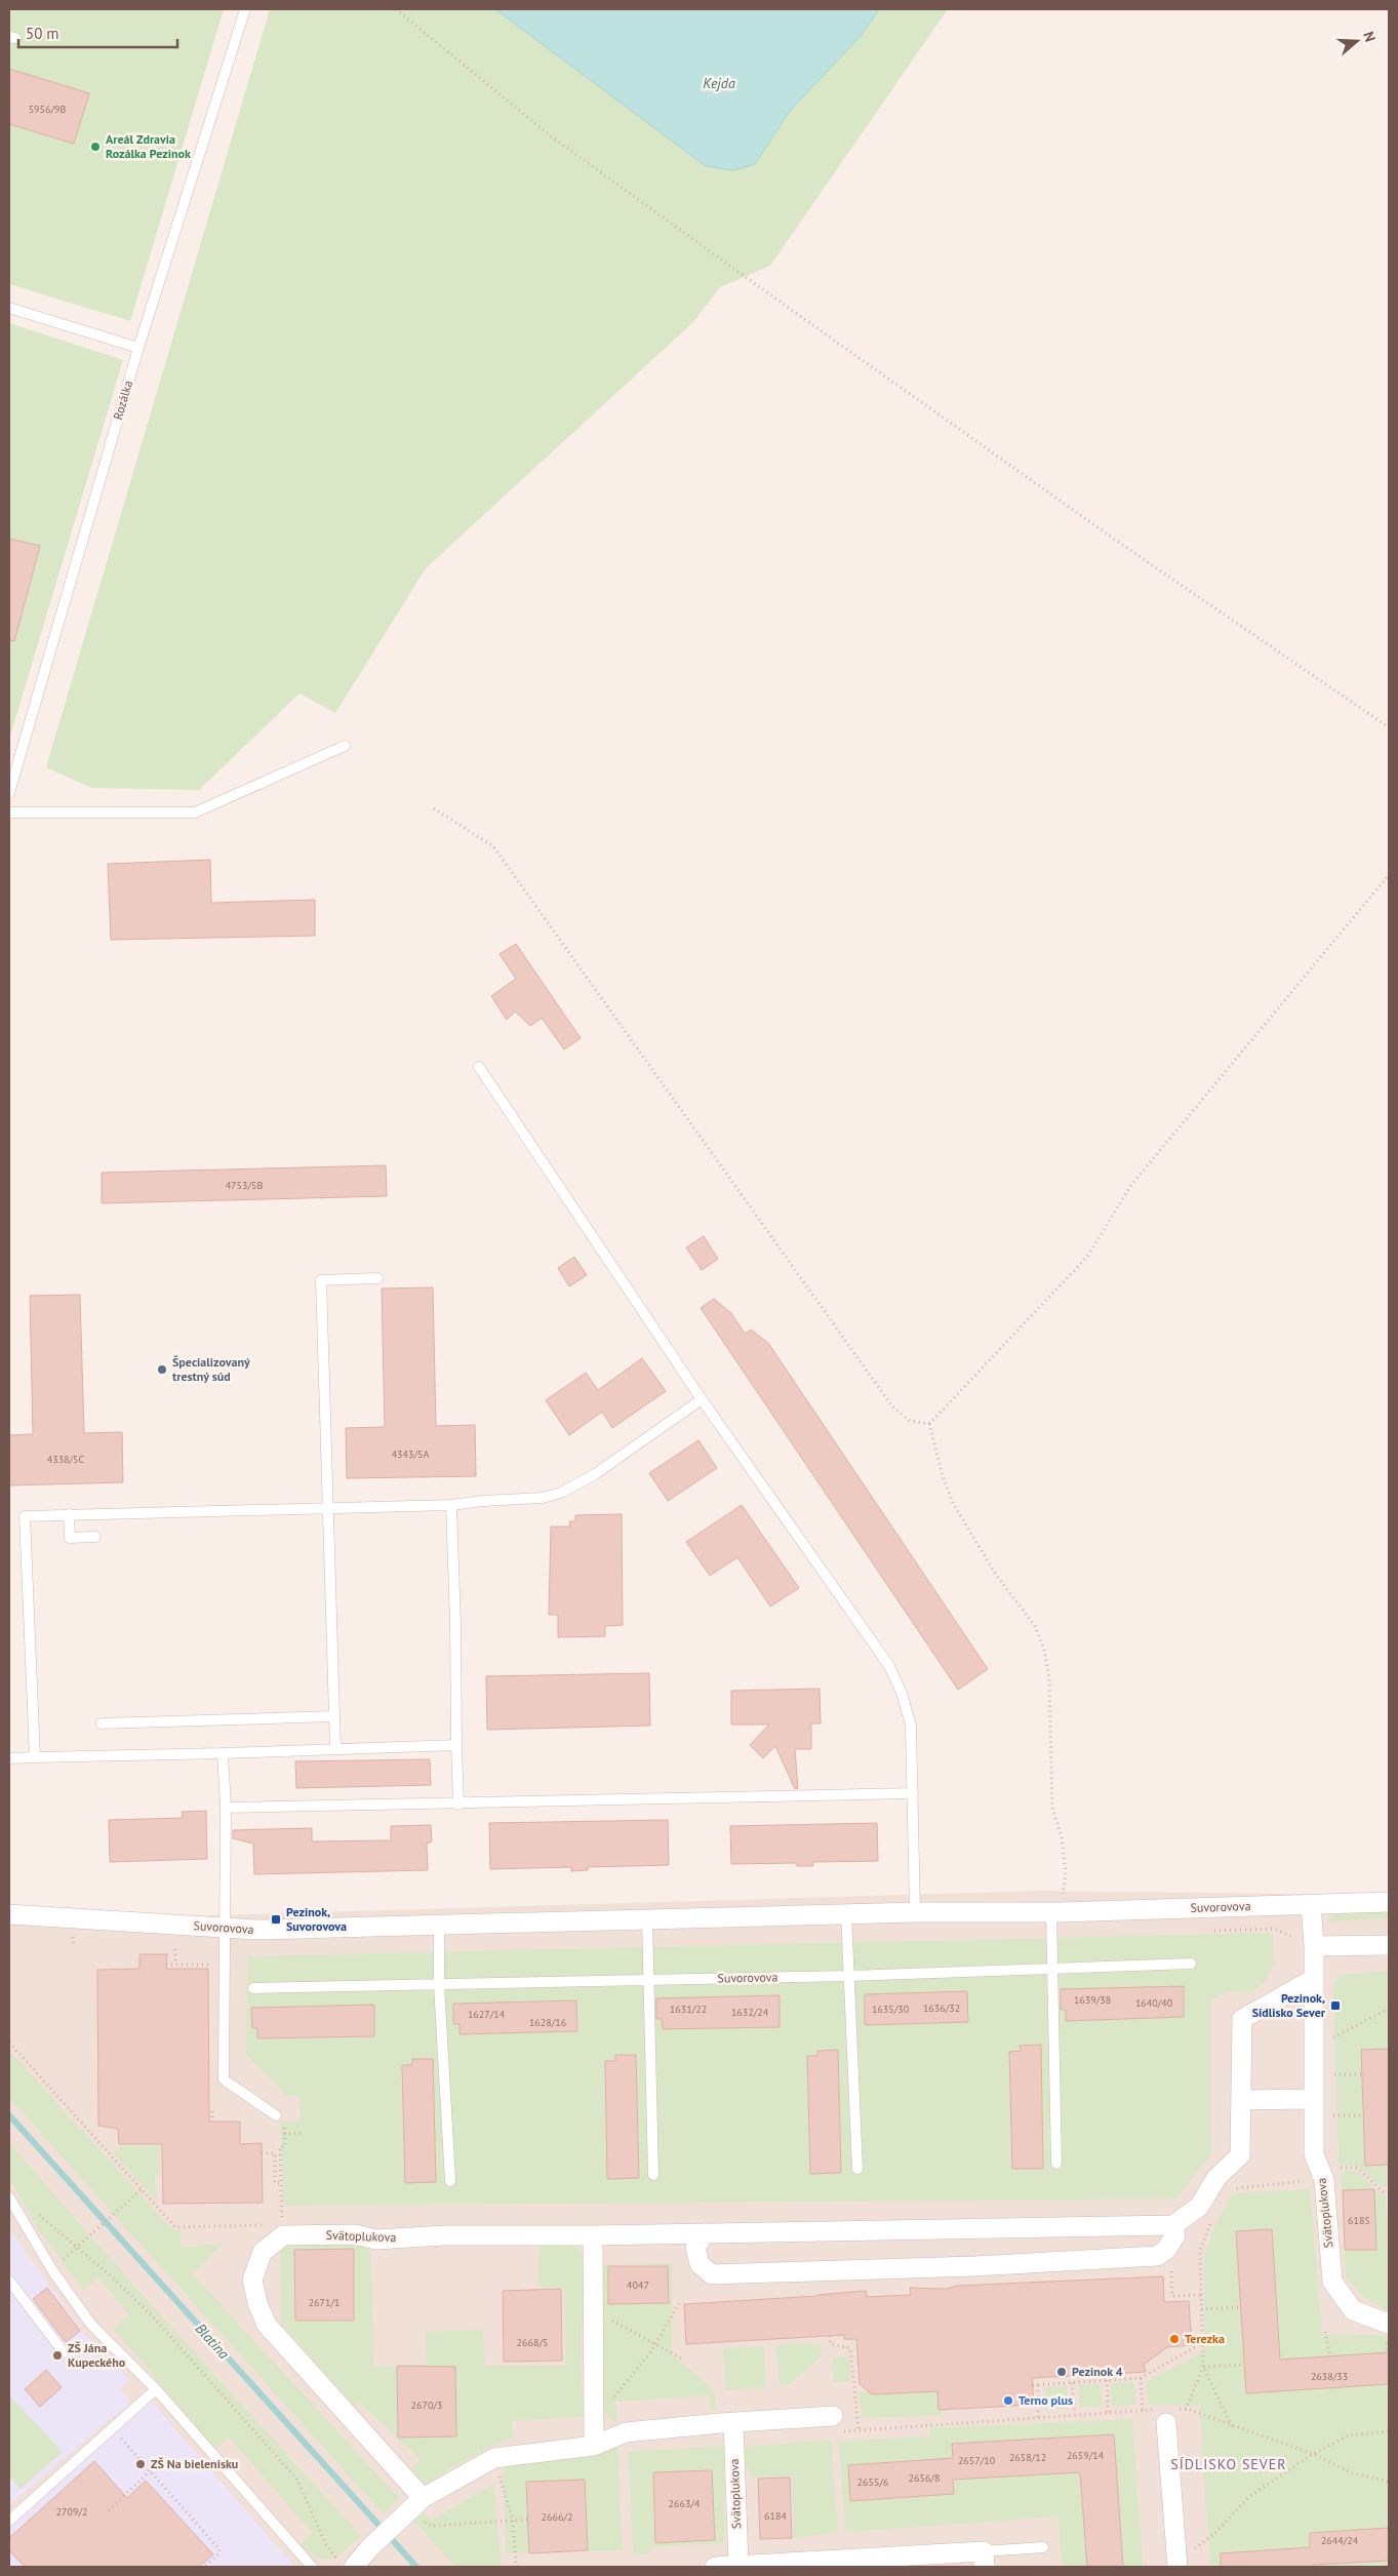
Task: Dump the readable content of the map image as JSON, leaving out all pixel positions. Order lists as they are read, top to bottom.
{
  "streets": {
    "street": ["Suvorovova", "Svätoplukova"],
    "lane": ["Rozálka"]
  },
  "crossings": [
    ["Suvorovova", "Svätoplukova"]
  ],
  "districts": ["SÍDLISKO SEVER"],
  "water": ["Kejda", "Blatina"],
  "places": {
    "other": [
      "Areál Zdravia Rozálka Pezinok",
      "Špecializovaný trestný súd",
      "Terezka",
      "ZŠ Jána Kupeckého",
      "Pezinok 4",
      "Terno plus",
      "ZŠ Na bielenisku"
    ],
    "transit": ["Pezinok, Suvorovova", "Pezinok, Sídlisko Sever"]
  },
  "house_numbers": [
    "5956/9B",
    "4753/5B",
    "4343/5A",
    "4338/5C",
    "1639/38",
    "1640/40",
    "1636/32",
    "1631/22",
    "1635/30",
    "1632/24",
    "1627/14",
    "1628/16",
    "6185",
    "4047",
    "2671/1",
    "2668/5",
    "2638/33",
    "2670/3",
    "2659/14",
    "2658/12",
    "2657/10",
    "2656/8",
    "2655/6",
    "2663/4",
    "2709/2",
    "6184",
    "2666/2",
    "2644/24"
  ],
  "scale_bar": "50 m",
  "north": "right"
}
